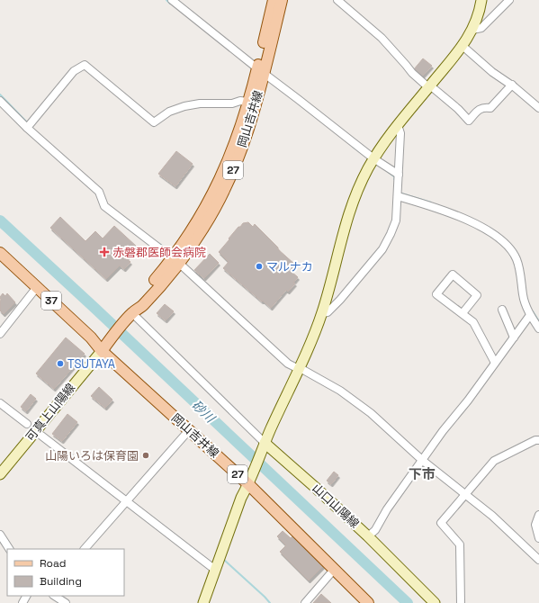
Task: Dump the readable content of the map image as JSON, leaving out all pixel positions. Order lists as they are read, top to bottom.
{
  "streets": {
    "main road": ["岡山吉井線", "27", "37"],
    "street": ["可真上山陽線", "山口山陽線"]
  },
  "crossings": [
    ["岡山吉井線", "37"],
    ["岡山吉井線", "可真上山陽線"],
    ["37", "可真上山陽線"]
  ],
  "districts": ["下市"],
  "water": ["砂川"],
  "places": {
    "health": ["赤磐郡医師会病院"],
    "other": ["マルナカ", "TSUTAYA", "山陽いろは保育園"]
  },
  "legend": ["Road", "Building"]
}
